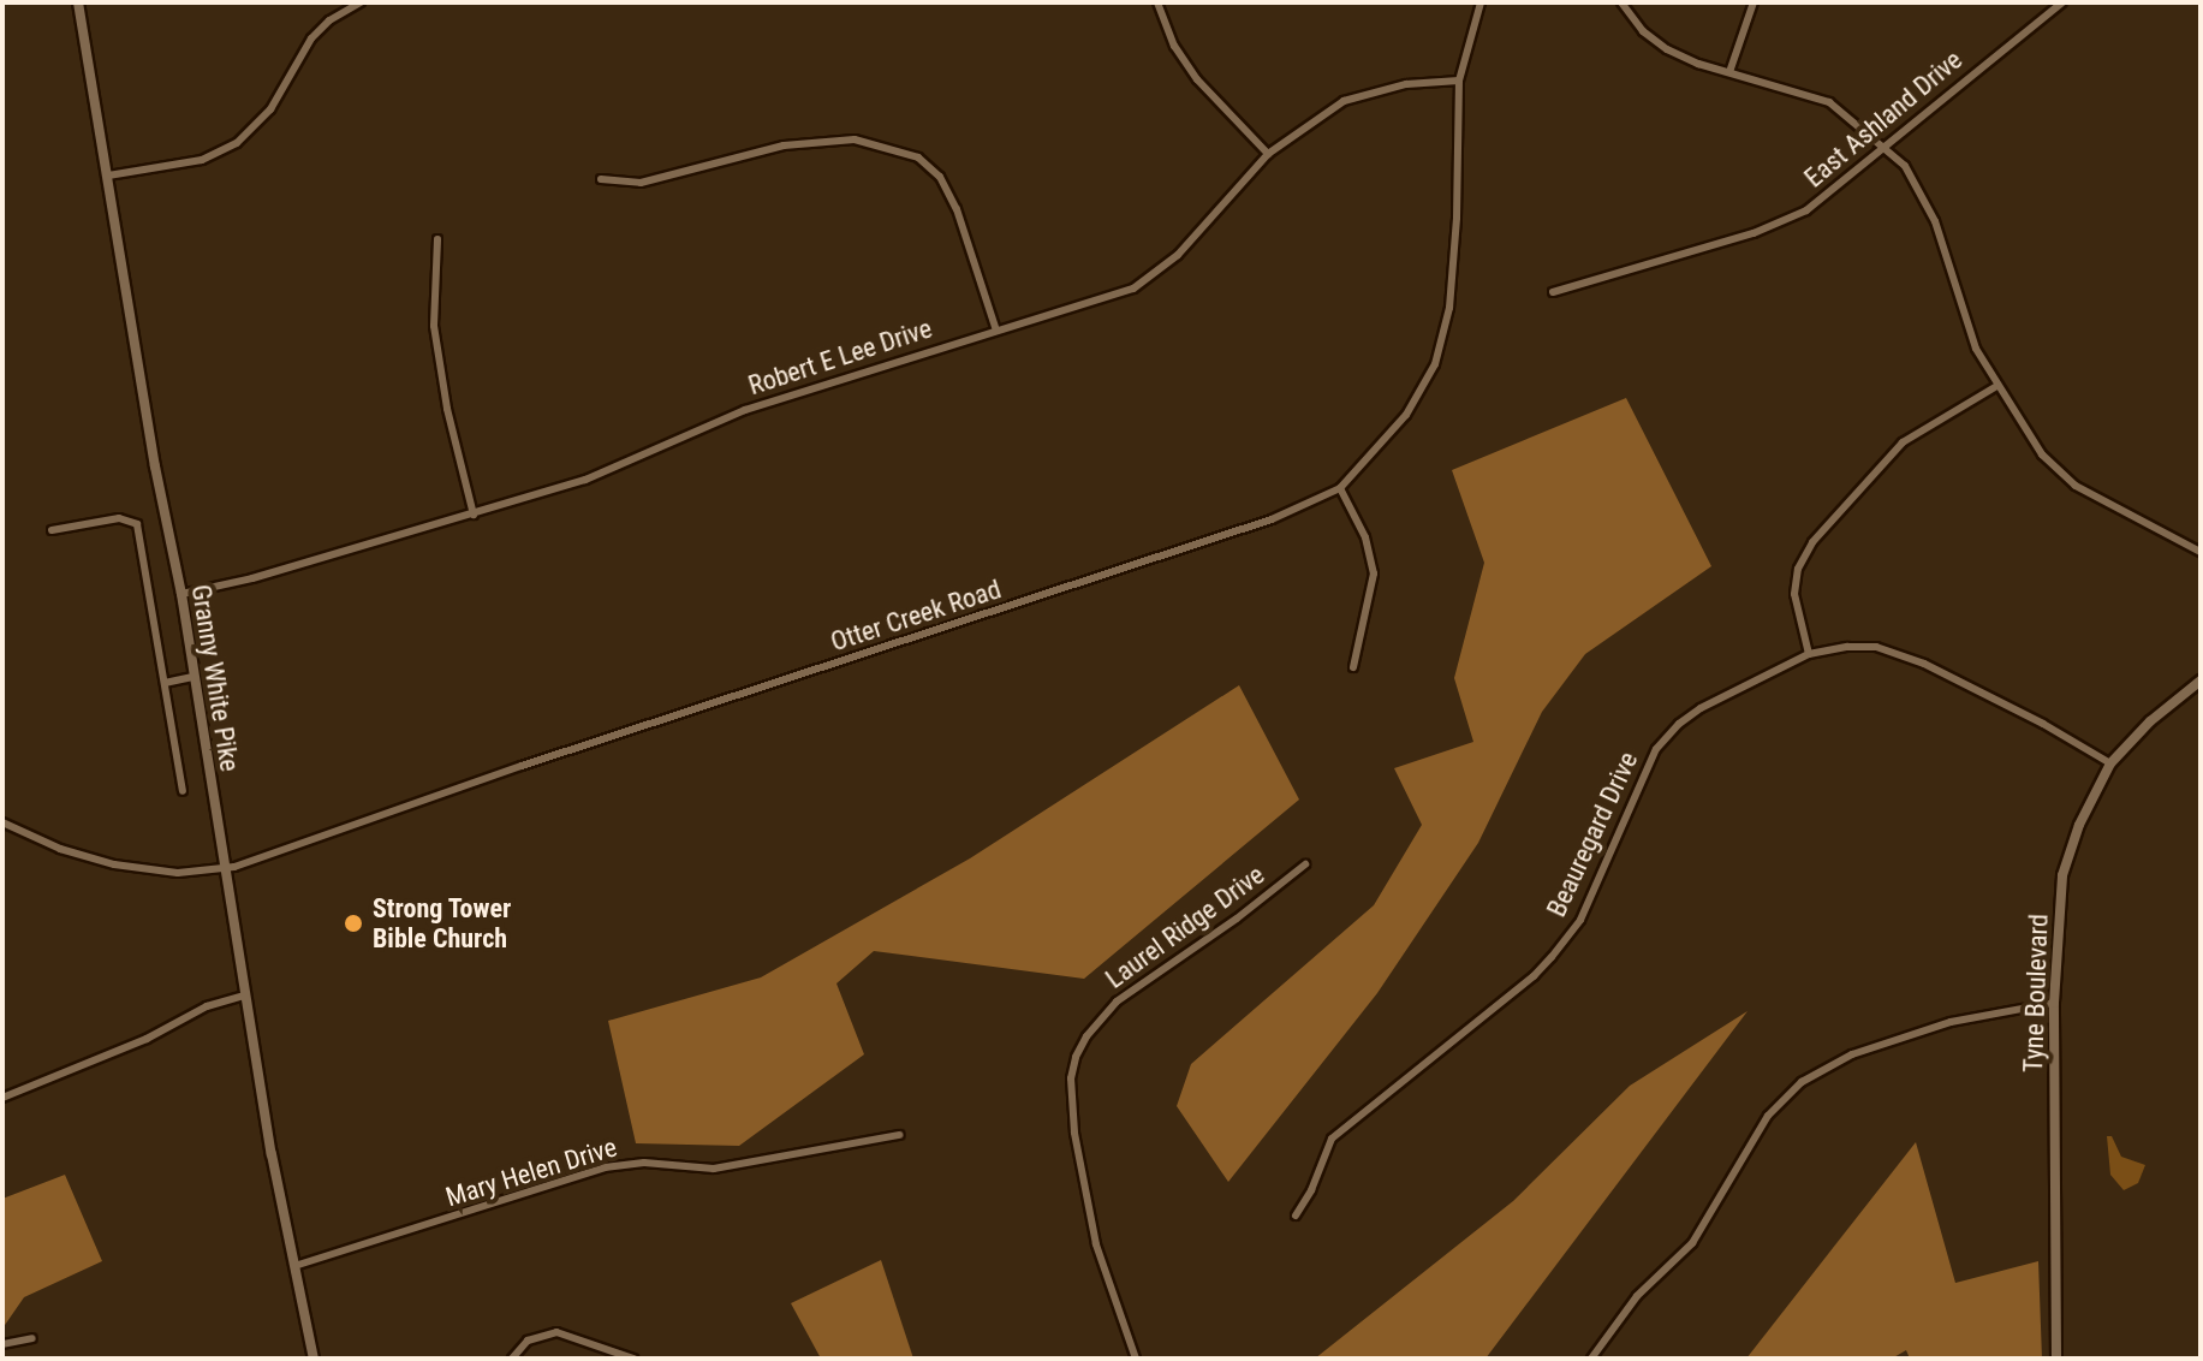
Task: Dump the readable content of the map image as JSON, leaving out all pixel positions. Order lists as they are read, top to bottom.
{
  "streets": {
    "main road": ["Granny White Pike", "Tyne Boulevard"],
    "street": [
      "East Ashland Drive",
      "Robert E Lee Drive",
      "Otter Creek Road",
      "Beauregard Drive",
      "Laurel Ridge Drive",
      "Mary Helen Drive"
    ]
  },
  "crossings": [
    ["Robert E Lee Drive", "Otter Creek Road"],
    ["Robert E Lee Drive", "Granny White Pike"],
    ["Otter Creek Road", "Granny White Pike"],
    ["Granny White Pike", "Mary Helen Drive"],
    ["Beauregard Drive", "Tyne Boulevard"]
  ],
  "places": ["Strong Tower Bible Church"]
}
